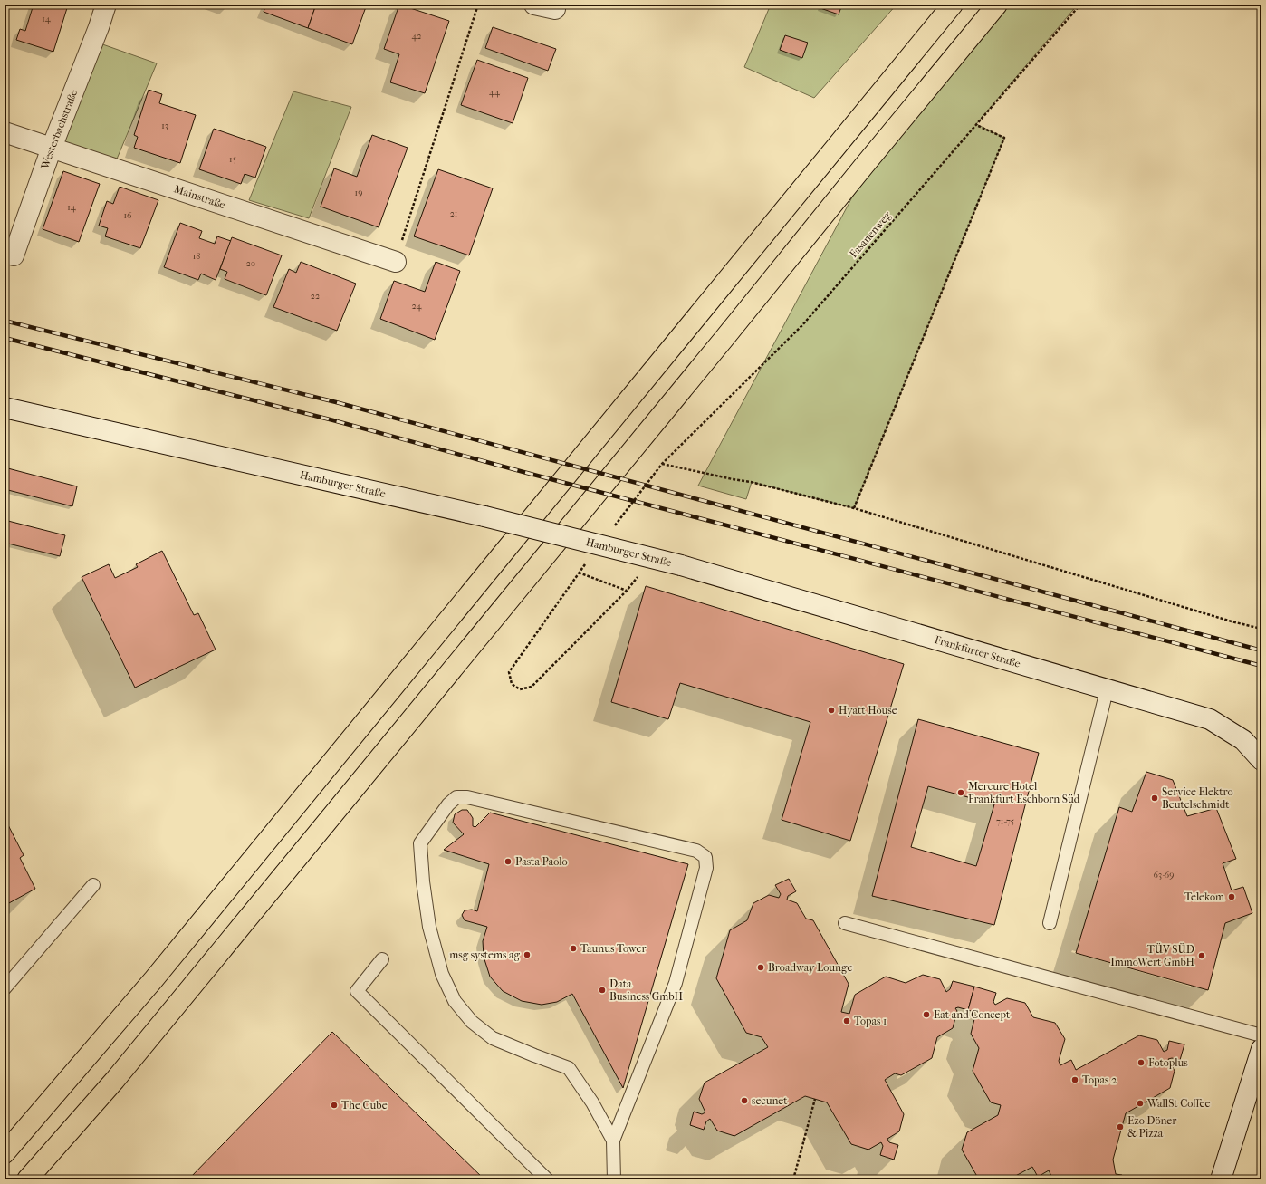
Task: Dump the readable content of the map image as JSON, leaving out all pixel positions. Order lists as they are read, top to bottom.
{
  "streets": {
    "street": [
      "Westerbachstraße",
      "Mainstraße",
      "Hamburger Straße",
      "Frankfurter Straße"
    ],
    "path": ["Fasanenweg"]
  },
  "crossings": [
    ["Westerbachstraße", "Mainstraße"],
    ["Hamburger Straße", "Frankfurter Straße"]
  ],
  "places": [
    "Hyatt House",
    "Mercure Hotel Frankfurt Eschborn Süd",
    "Service Elektro Beutelschmidt",
    "Pasta Paolo",
    "Telekom",
    "Taunus Tower",
    "msg systems ag",
    "TÜV SÜD ImmoWert GmbH",
    "Broadway Lounge",
    "Data Business GmbH",
    "Eat and Concept",
    "Topas 1",
    "Fotoplus",
    "Topas 2",
    "secunet",
    "WallSt Coffee",
    "The Cube",
    "Ezo Döner & Pizza"
  ],
  "house_numbers": [
    "14",
    "42",
    "44",
    "13",
    "15",
    "19",
    "14",
    "21",
    "16",
    "18",
    "20",
    "22",
    "24",
    "71-75",
    "63-69"
  ]
}
